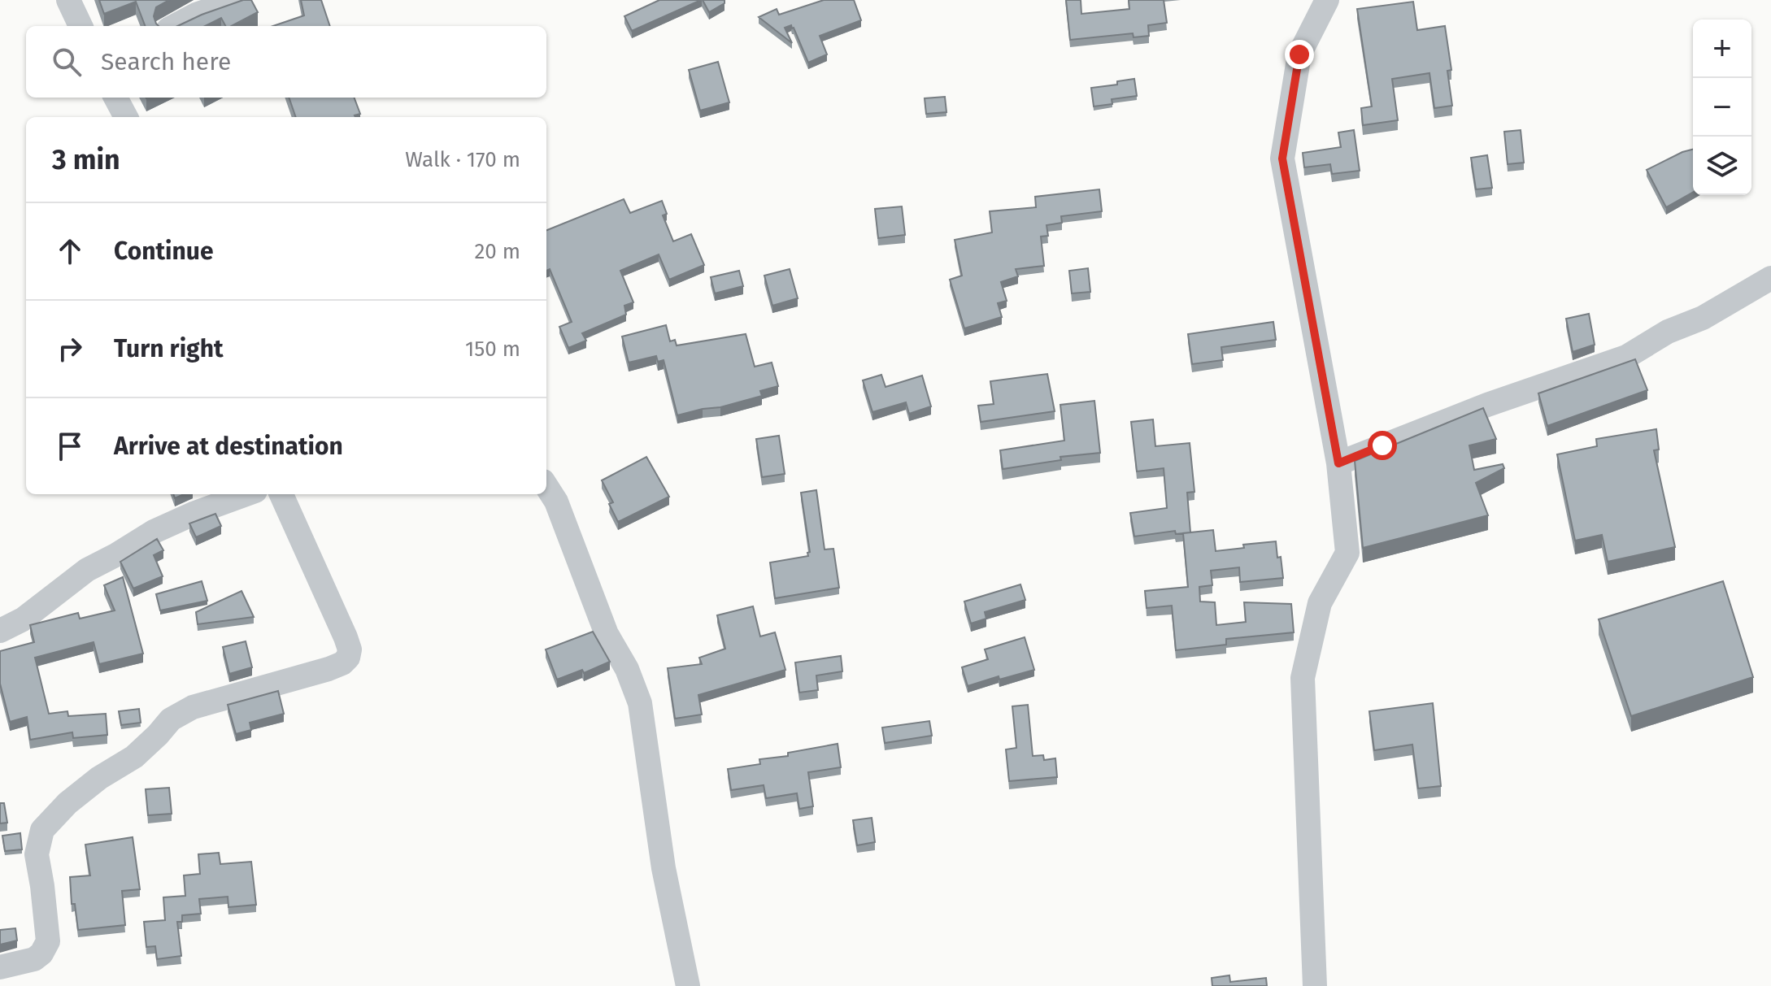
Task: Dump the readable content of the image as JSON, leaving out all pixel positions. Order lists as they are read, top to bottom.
{
  "page": {
    "map_buttons": ["+", "−"],
    "search": "Search here",
    "heading": ["3 min", "Walk · 170 m"],
    "list": [
      ["Continue", "20 m"],
      ["Turn right", "150 m"],
      "Arrive at destination"
    ]
  }
}
